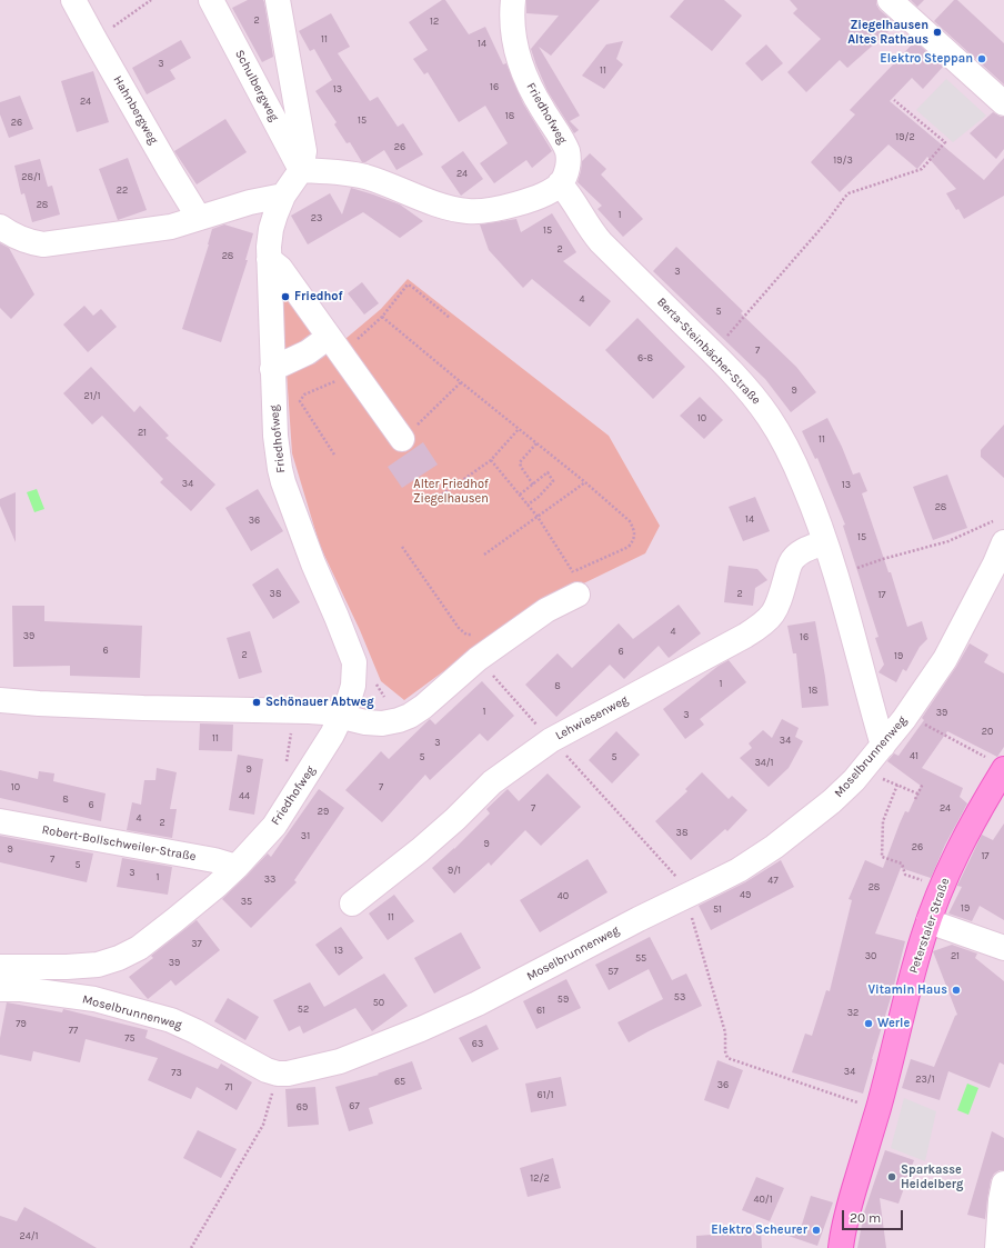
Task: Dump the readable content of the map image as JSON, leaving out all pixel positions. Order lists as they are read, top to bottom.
{
  "streets": {
    "main road": ["Peterstaler Straße"],
    "street": [
      "Schulbergweg",
      "Hahnbergweg",
      "Friedhofweg",
      "Berta-Steinbächer-Straße",
      "Lehwiesenweg",
      "Moselbrunnenweg",
      "Robert-Bollschweiler-Straße"
    ]
  },
  "crossings": [
    ["Schulbergweg", "Friedhofweg"],
    ["Friedhofweg", "Berta-Steinbächer-Straße"],
    ["Friedhofweg", "Robert-Bollschweiler-Straße"],
    ["Berta-Steinbächer-Straße", "Lehwiesenweg"],
    ["Berta-Steinbächer-Straße", "Moselbrunnenweg"]
  ],
  "parks": ["Alter Friedhof Ziegelhausen"],
  "places": [
    "Ziegelhausen Altes Rathaus",
    "Elektro Steppan",
    "Friedhof",
    "Schönauer Abtweg",
    "Vitamin Haus",
    "Werle",
    "Sparkasse Heidelberg",
    "Elektro Scheurer"
  ],
  "house_numbers": [
    "2",
    "12",
    "11",
    "14",
    "3",
    "11",
    "16",
    "13",
    "24",
    "18",
    "15",
    "26",
    "19/2",
    "26",
    "19/3",
    "24",
    "28/1",
    "22",
    "28",
    "1",
    "23",
    "15",
    "2",
    "28",
    "3",
    "4",
    "5",
    "7",
    "6-8",
    "9",
    "21/1",
    "10",
    "21",
    "11",
    "34",
    "13",
    "28",
    "14",
    "36",
    "15",
    "38",
    "2",
    "17",
    "4",
    "39",
    "16",
    "6",
    "6",
    "2",
    "19",
    "1",
    "8",
    "18",
    "1",
    "39",
    "3",
    "20",
    "11",
    "34",
    "3",
    "41",
    "5",
    "5",
    "34/1",
    "9",
    "10",
    "7",
    "44",
    "8",
    "6",
    "7",
    "24",
    "29",
    "4",
    "2",
    "38",
    "31",
    "9",
    "26",
    "9",
    "17",
    "7",
    "5",
    "9/1",
    "3",
    "1",
    "33",
    "47",
    "28",
    "49",
    "40",
    "35",
    "19",
    "51",
    "11",
    "37",
    "13",
    "30",
    "21",
    "55",
    "39",
    "57",
    "53",
    "59",
    "50",
    "52",
    "61",
    "32",
    "79",
    "77",
    "75",
    "63",
    "34",
    "73",
    "23/1",
    "65",
    "36",
    "71",
    "61/1",
    "67",
    "69",
    "12/2",
    "40/1",
    "24/1"
  ],
  "scale_bar": "20 m"
}
